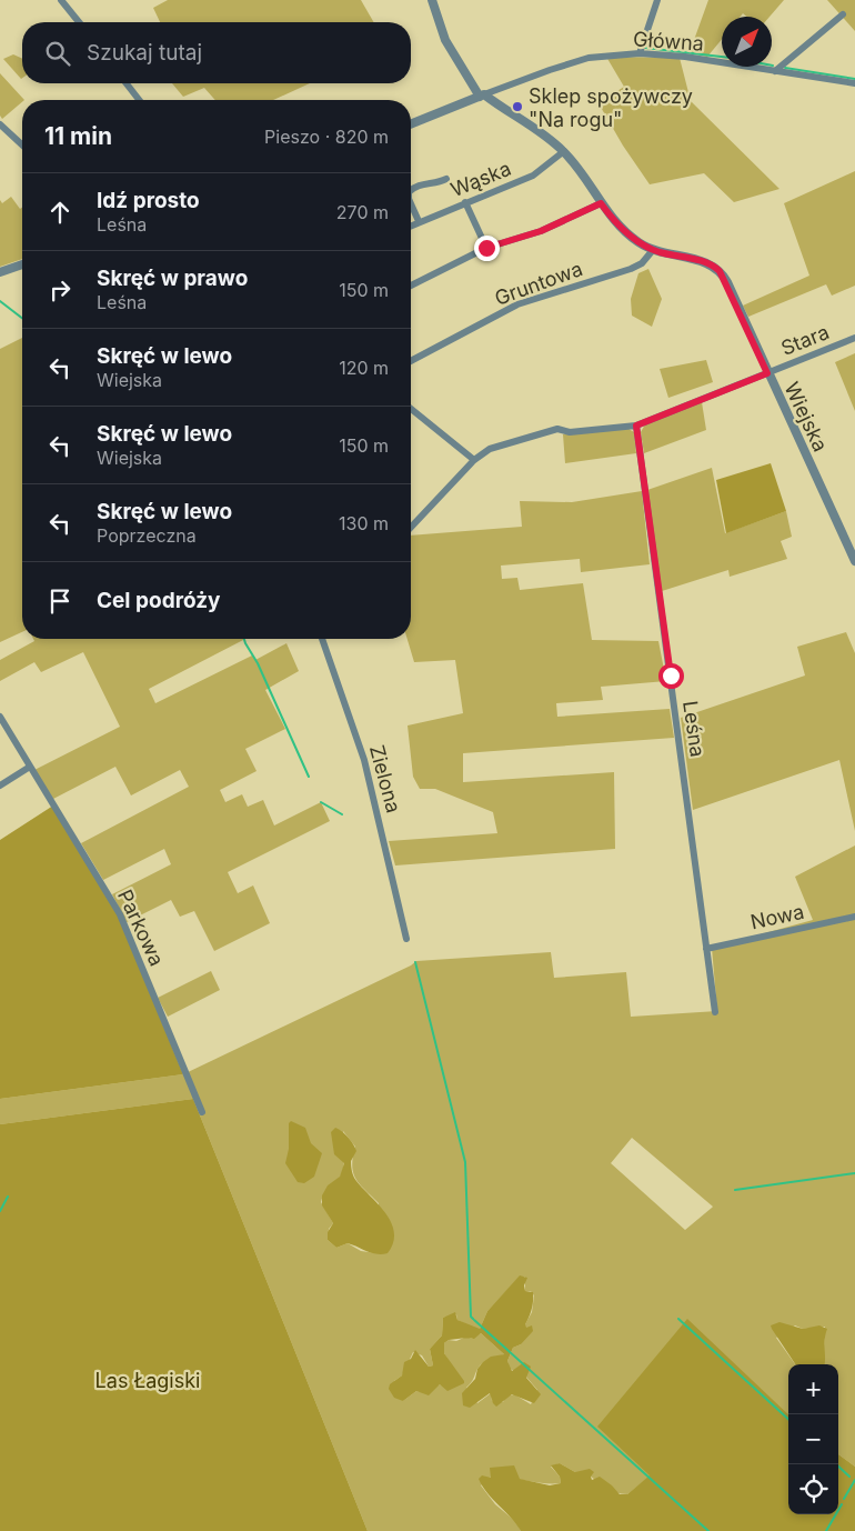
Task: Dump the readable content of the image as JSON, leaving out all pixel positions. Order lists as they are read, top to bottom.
{
  "streets": {
    "street": [
      "Główna",
      "Wąska",
      "Gruntowa",
      "Stara",
      "Wiejska",
      "Leśna",
      "Zielona",
      "Nowa",
      "Parkowa"
    ]
  },
  "crossings": [
    ["Główna", "Wiejska"],
    ["Wąska", "Wiejska"],
    ["Gruntowa", "Wiejska"],
    ["Stara", "Wiejska"],
    ["Leśna", "Nowa"]
  ],
  "parks": ["Las Łagiski"],
  "places": ["Sklep spożywczy \"Na rogu\""],
  "north": "top right",
  "page": {
    "search": "Szukaj tutaj",
    "heading": ["11 min", "Pieszo · 820 m"],
    "list": [
      ["Idź prosto", "Leśna", "270 m"],
      ["Skręć w prawo", "Leśna", "150 m"],
      ["Skręć w lewo", "Wiejska", "120 m"],
      ["Skręć w lewo", "Wiejska", "150 m"],
      ["Skręć w lewo", "Poprzeczna", "130 m"],
      "Cel podróży"
    ],
    "map_buttons": ["+", "−"]
  }
}
